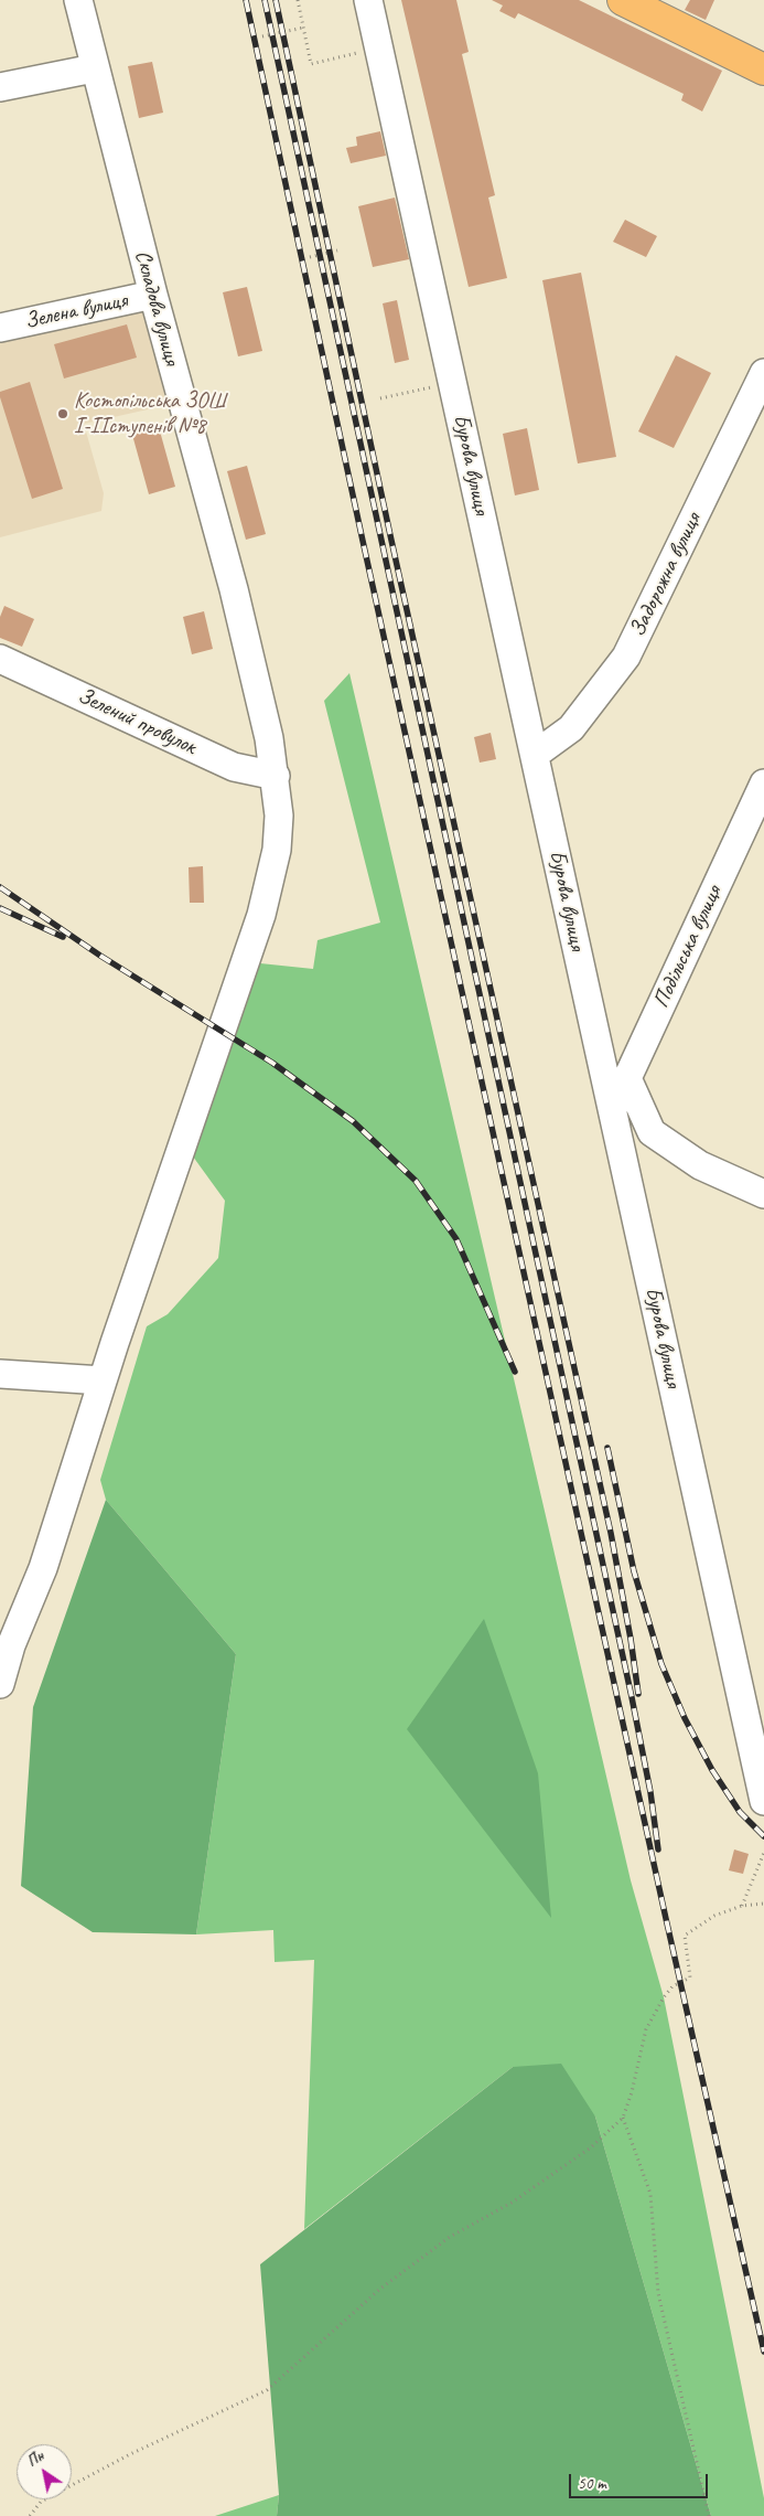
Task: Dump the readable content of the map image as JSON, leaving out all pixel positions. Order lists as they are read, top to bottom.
{
  "streets": {
    "street": [
      "Складова вулиця",
      "Зелена вулиця",
      "Бурова вулиця",
      "Задорожна вулиця",
      "Зелений провулок",
      "Подільська вулиця"
    ]
  },
  "crossings": [
    ["Складова вулиця", "Зелена вулиця"],
    ["Складова вулиця", "Зелений провулок"],
    ["Бурова вулиця", "Задорожна вулиця"],
    ["Бурова вулиця", "Подільська вулиця"]
  ],
  "places": ["Костопільська ЗОШ І-ІІступенів №8"],
  "scale_bar": "50 m",
  "north": "top left"
}
